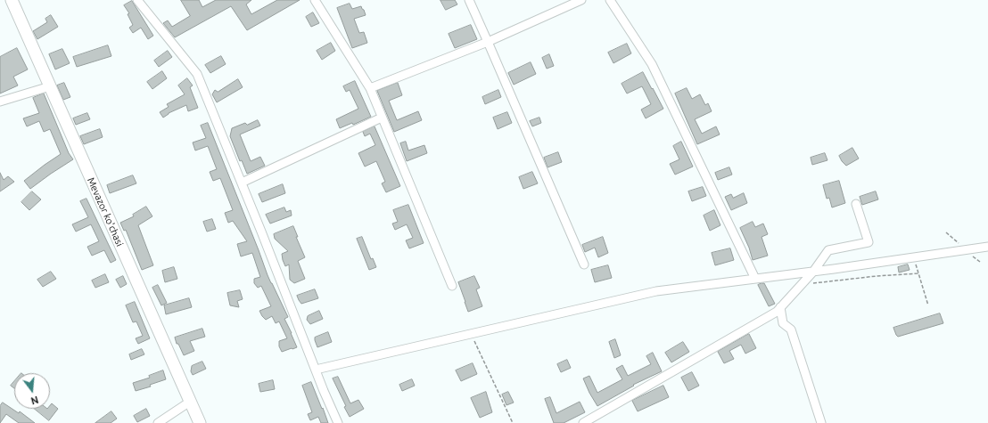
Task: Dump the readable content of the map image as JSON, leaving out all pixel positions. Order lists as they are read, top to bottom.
{
  "streets": {
    "street": ["Mevazor ko'chasi"]
  },
  "north": "bottom"
}
